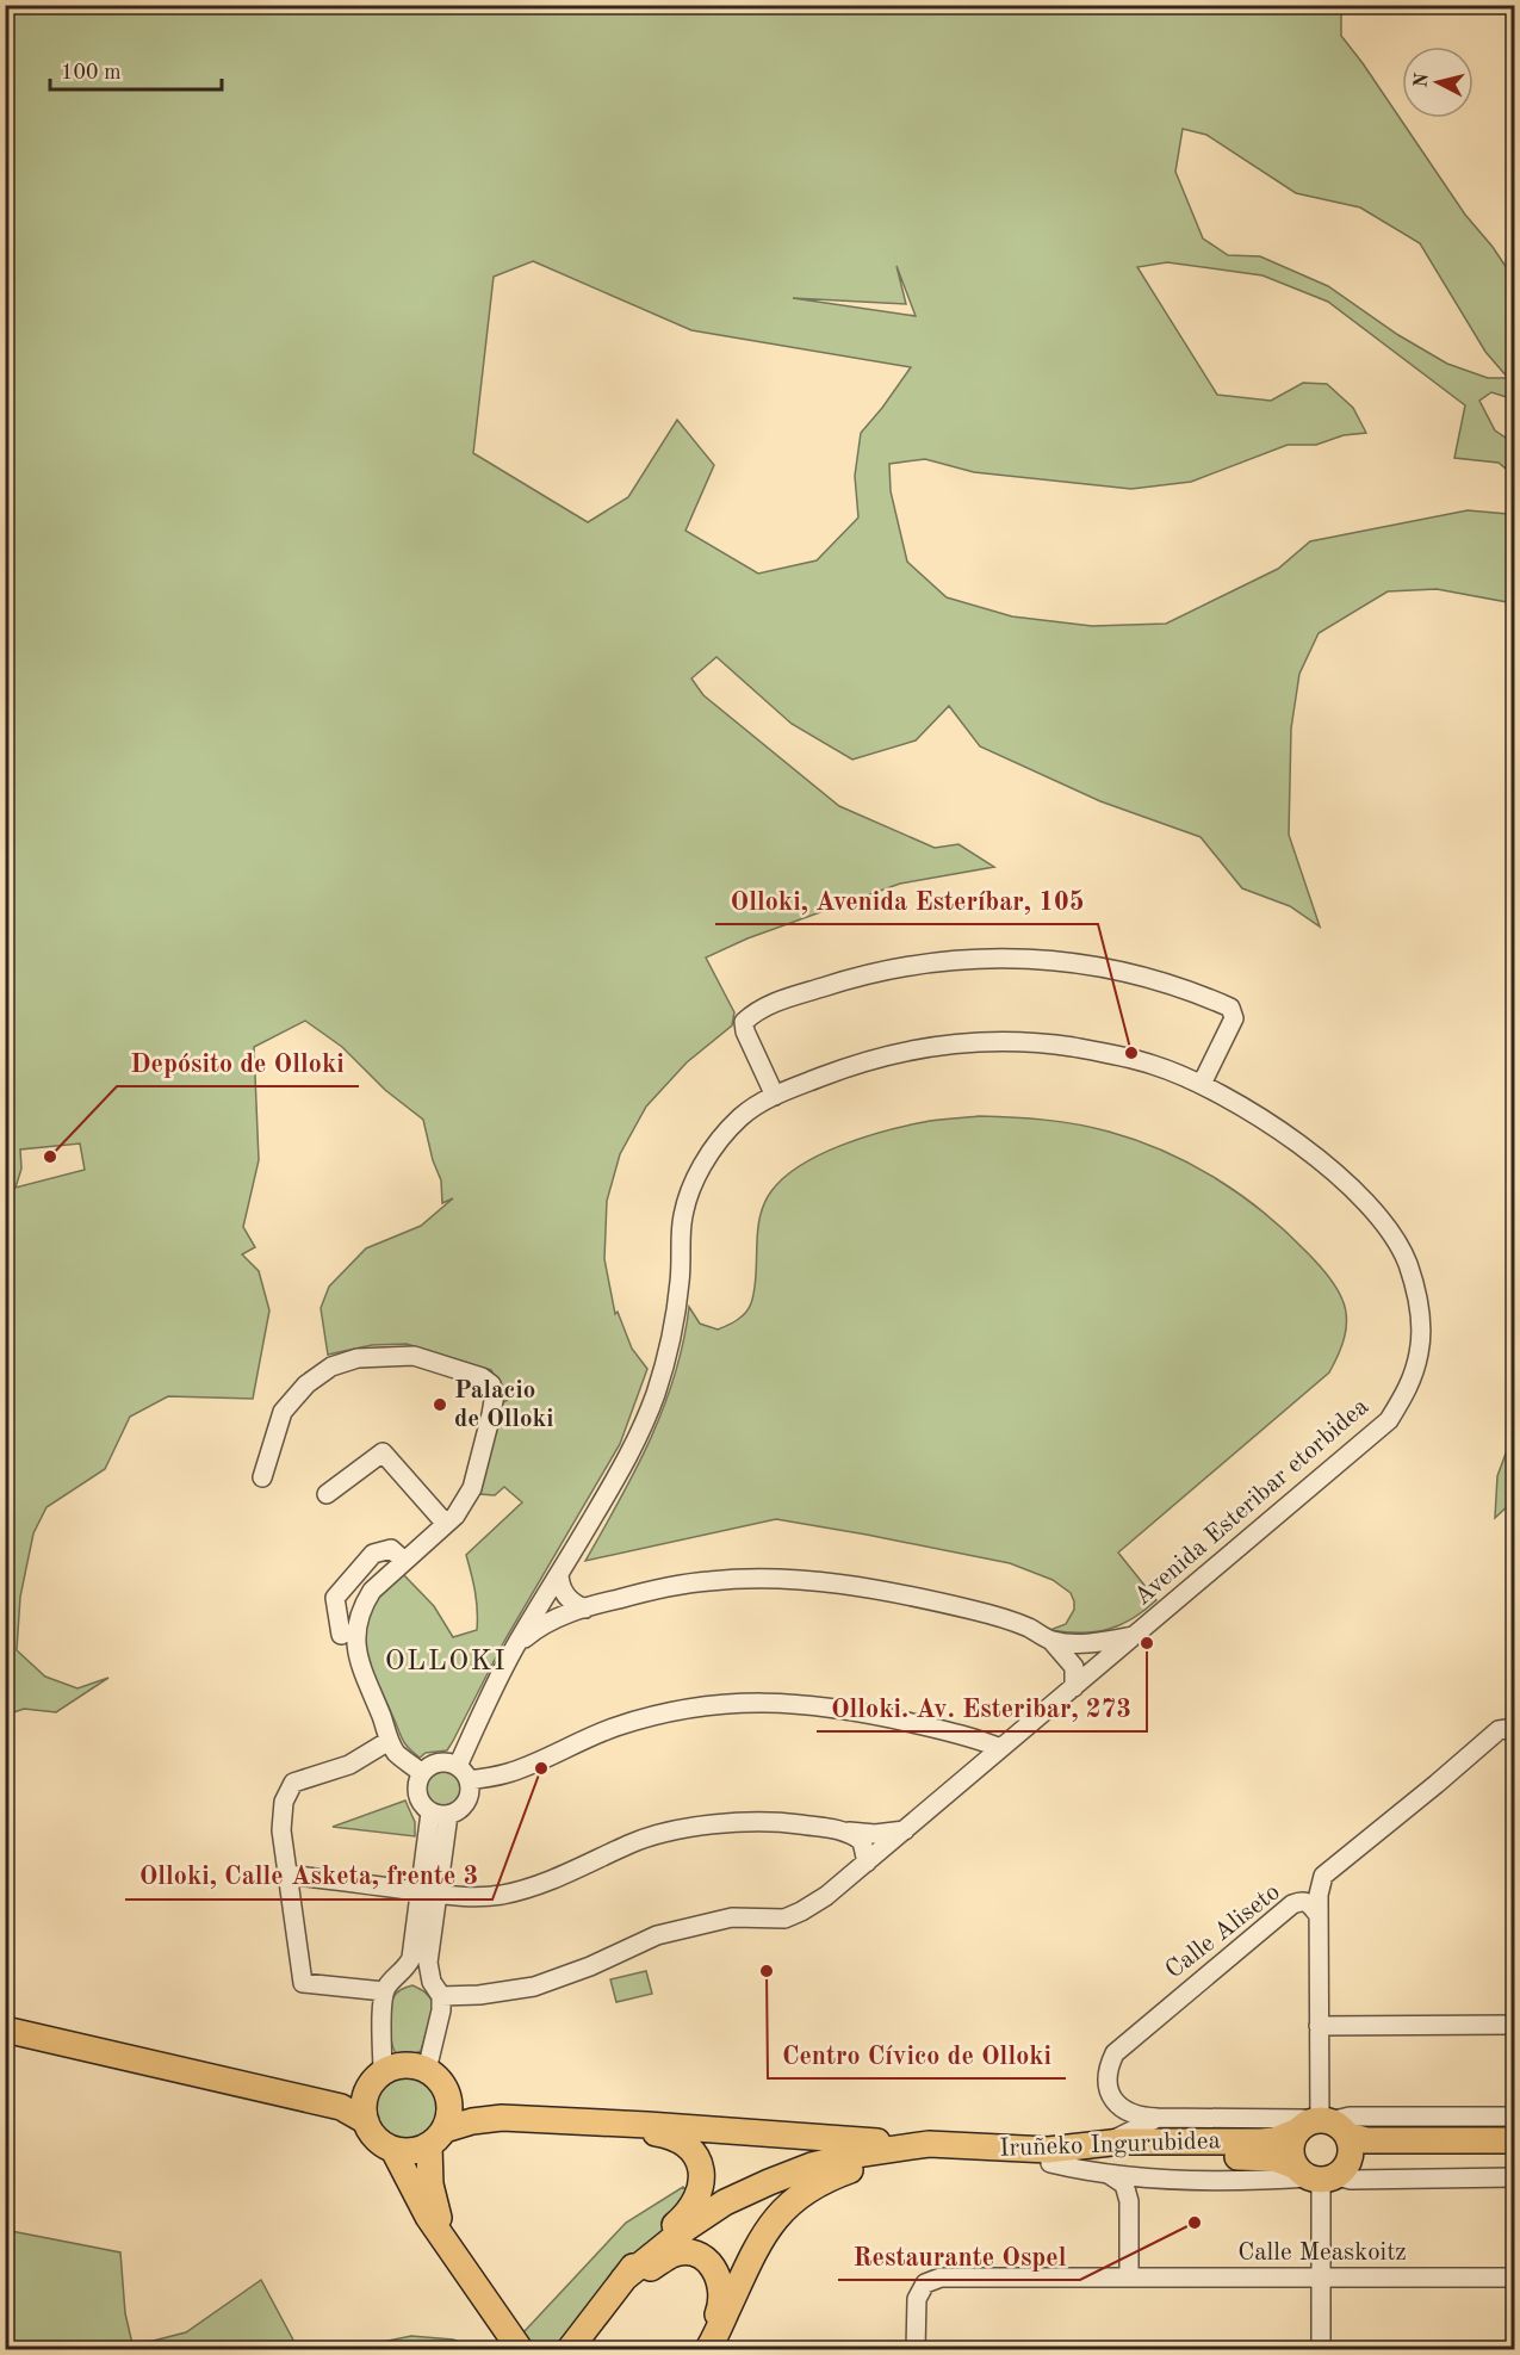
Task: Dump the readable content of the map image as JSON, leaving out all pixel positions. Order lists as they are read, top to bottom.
{
  "streets": {
    "highway": ["Iruñeko Ingurubidea"],
    "street": ["Avenida Esteribar etorbidea", "Calle Aliseto", "Calle Measkoitz"]
  },
  "districts": ["OLLOKI"],
  "places": [
    "Olloki, Avenida Esteríbar, 105",
    "Depósito de Olloki",
    "Palacio de Olloki",
    "Olloki. Av. Esteribar, 273",
    "Olloki, Calle Asketa, frente 3",
    "Centro Cívico de Olloki",
    "Restaurante Ospel"
  ],
  "scale_bar": "100 m",
  "north": "left"
}
